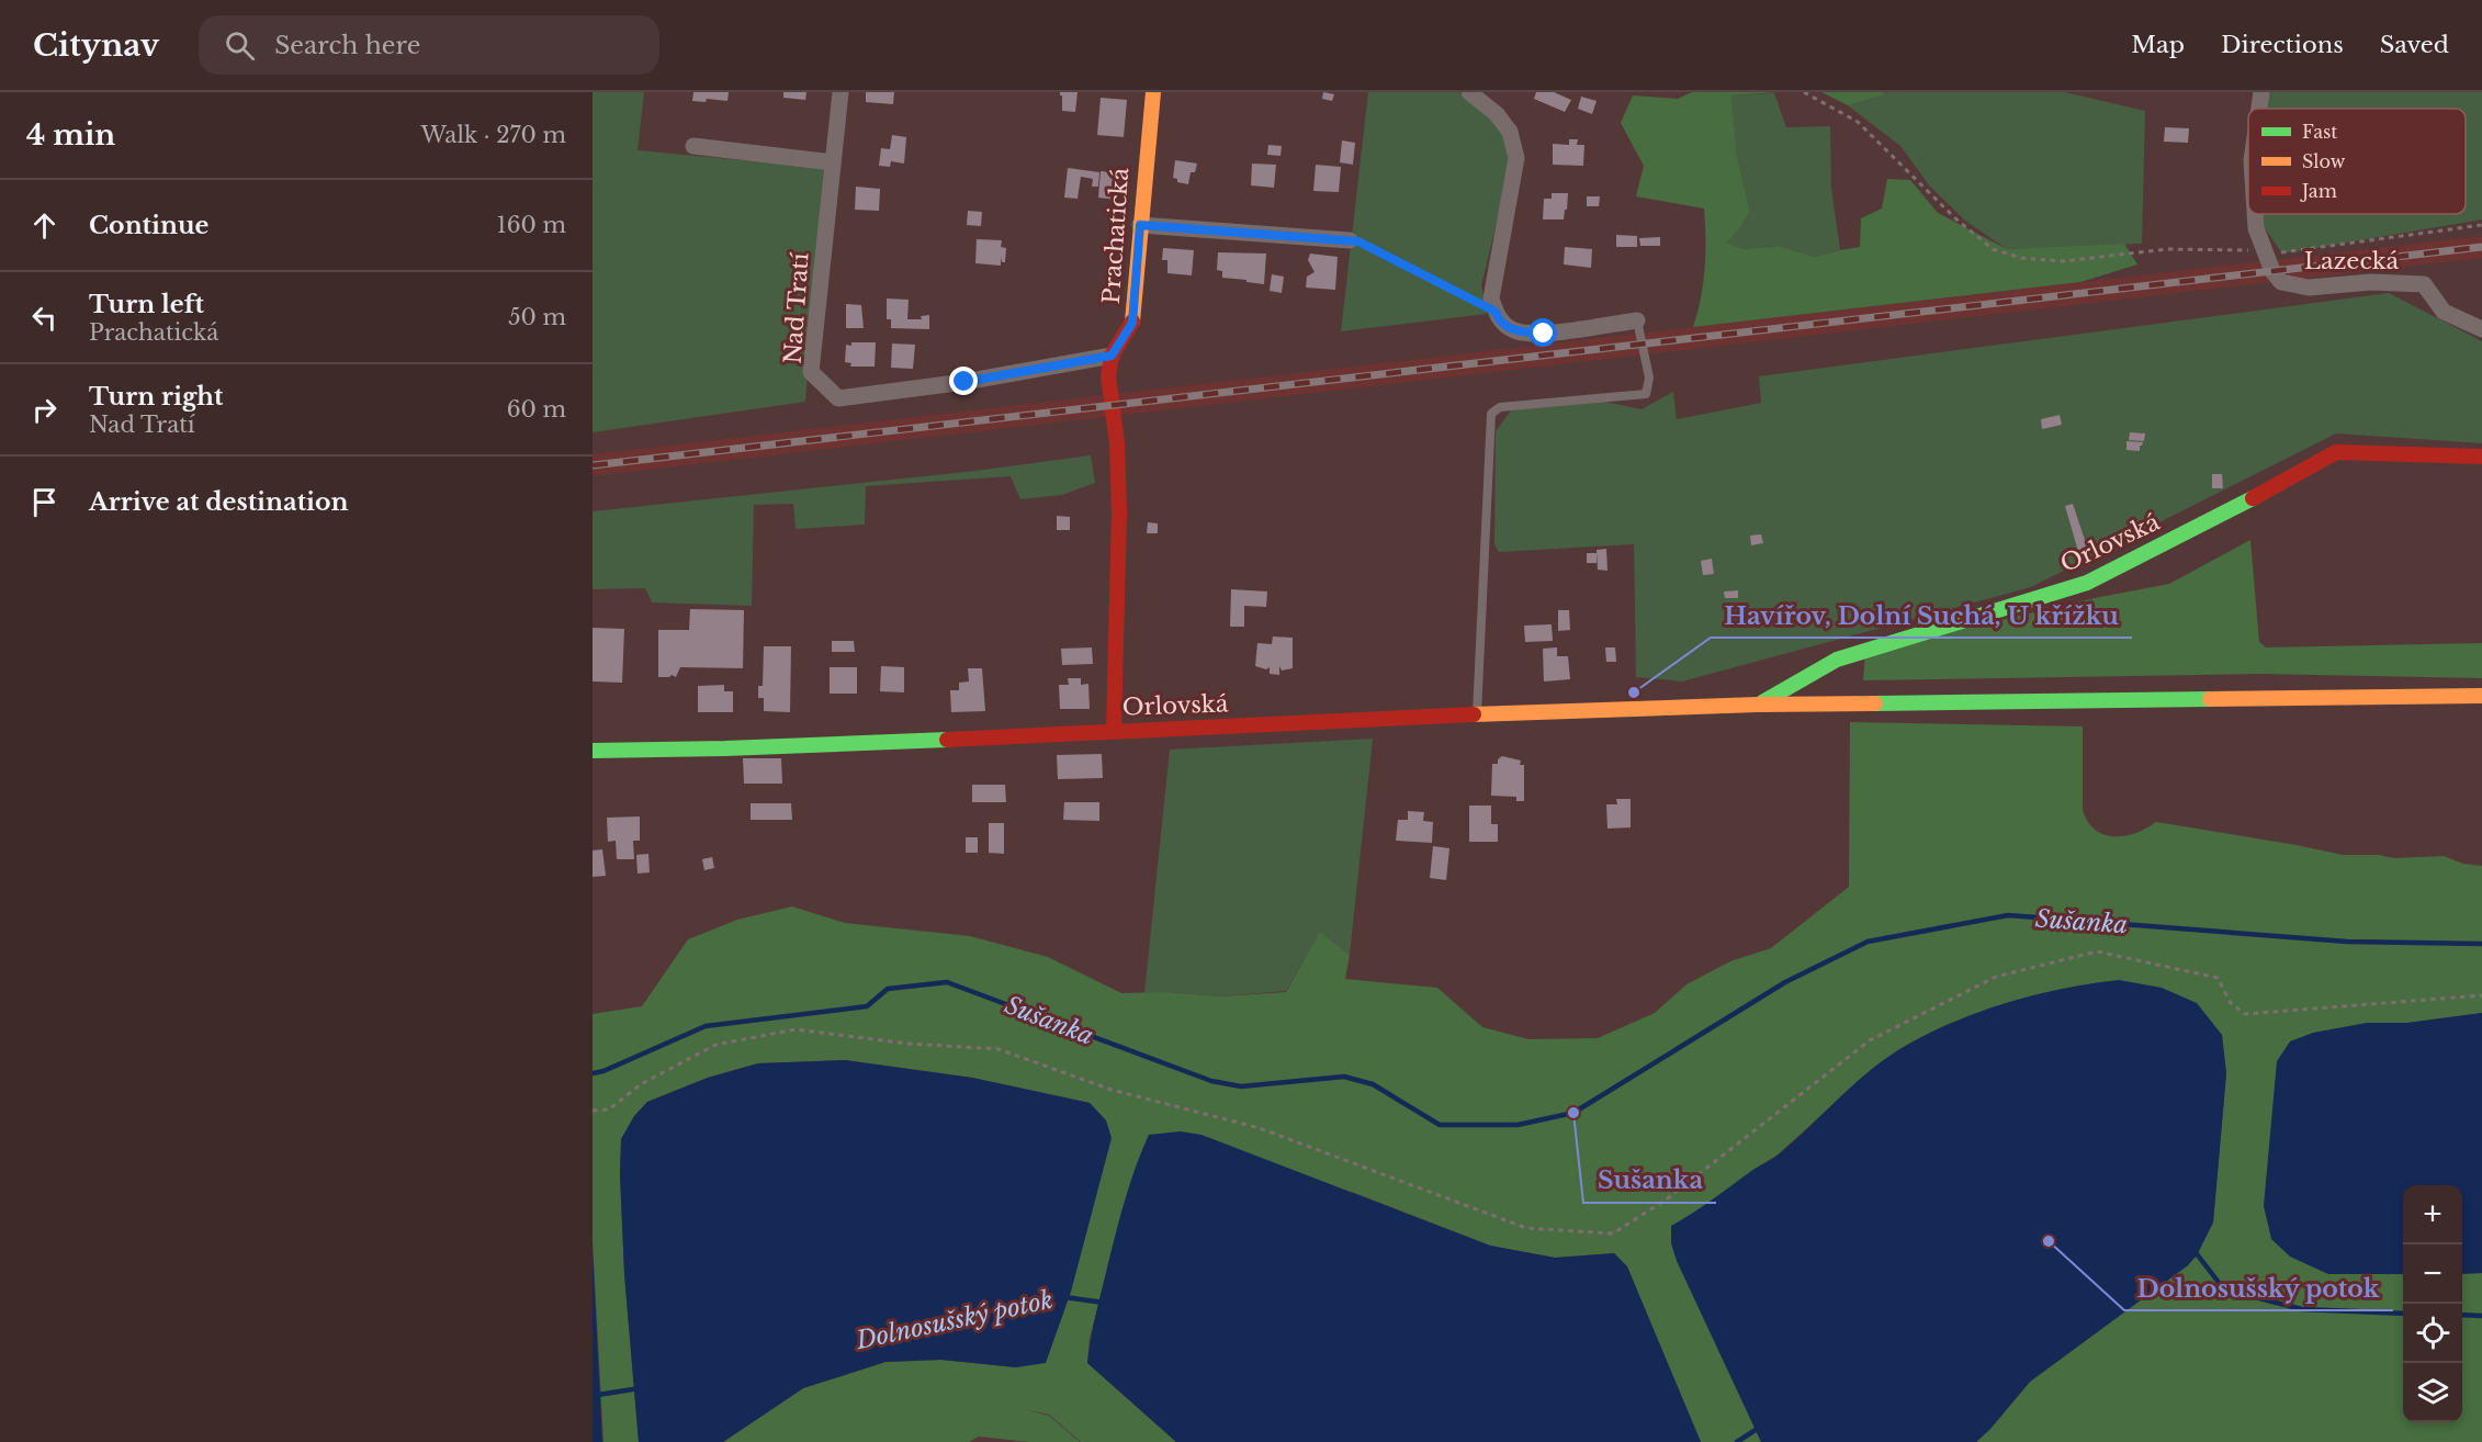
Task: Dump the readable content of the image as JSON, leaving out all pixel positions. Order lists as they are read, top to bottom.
{
  "streets": {
    "main road": ["Prachatická", "Orlovská"],
    "street": ["Lazecká", "Nad Tratí"]
  },
  "crossings": [
    ["Prachatická", "Nad Tratí"],
    ["Prachatická", "Orlovská"]
  ],
  "water": ["Sušanka", "Dolnosušský potok"],
  "places": ["Havířov, Dolní Suchá, U křížku", "Sušanka", "Dolnosušský potok"],
  "legend": ["Fast", "Slow", "Jam"],
  "page": {
    "header": "Citynav",
    "search": "Search here",
    "nav": ["Map", "Directions", "Saved"],
    "heading": ["4 min", "Walk · 270 m"],
    "list": [
      ["Continue", "160 m"],
      ["Turn left", "Prachatická", "50 m"],
      ["Turn right", "Nad Tratí", "60 m"],
      "Arrive at destination"
    ],
    "map_buttons": ["+", "−"]
  }
}
